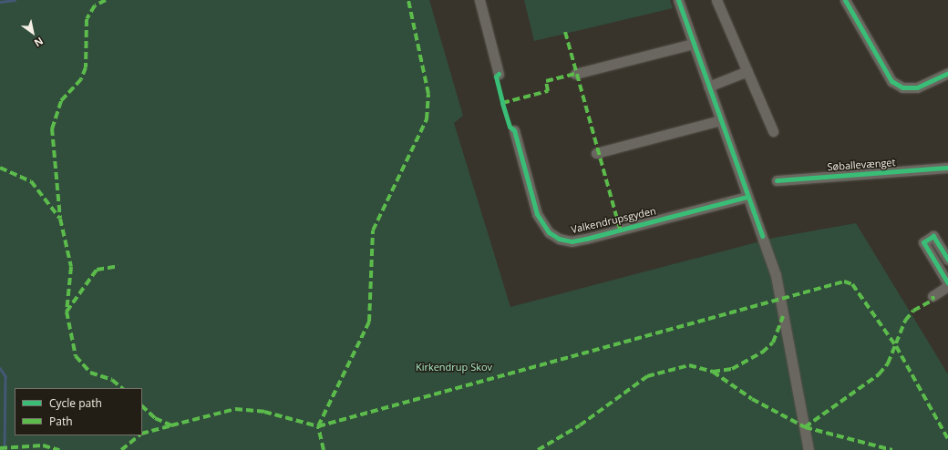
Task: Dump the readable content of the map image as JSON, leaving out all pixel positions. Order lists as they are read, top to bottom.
{
  "streets": {
    "street": ["Søballevænget", "Valkendrupsgyden"]
  },
  "parks": ["Kirkendrup Skov"],
  "legend": ["Cycle path", "Path"],
  "north": "bottom right"
}
